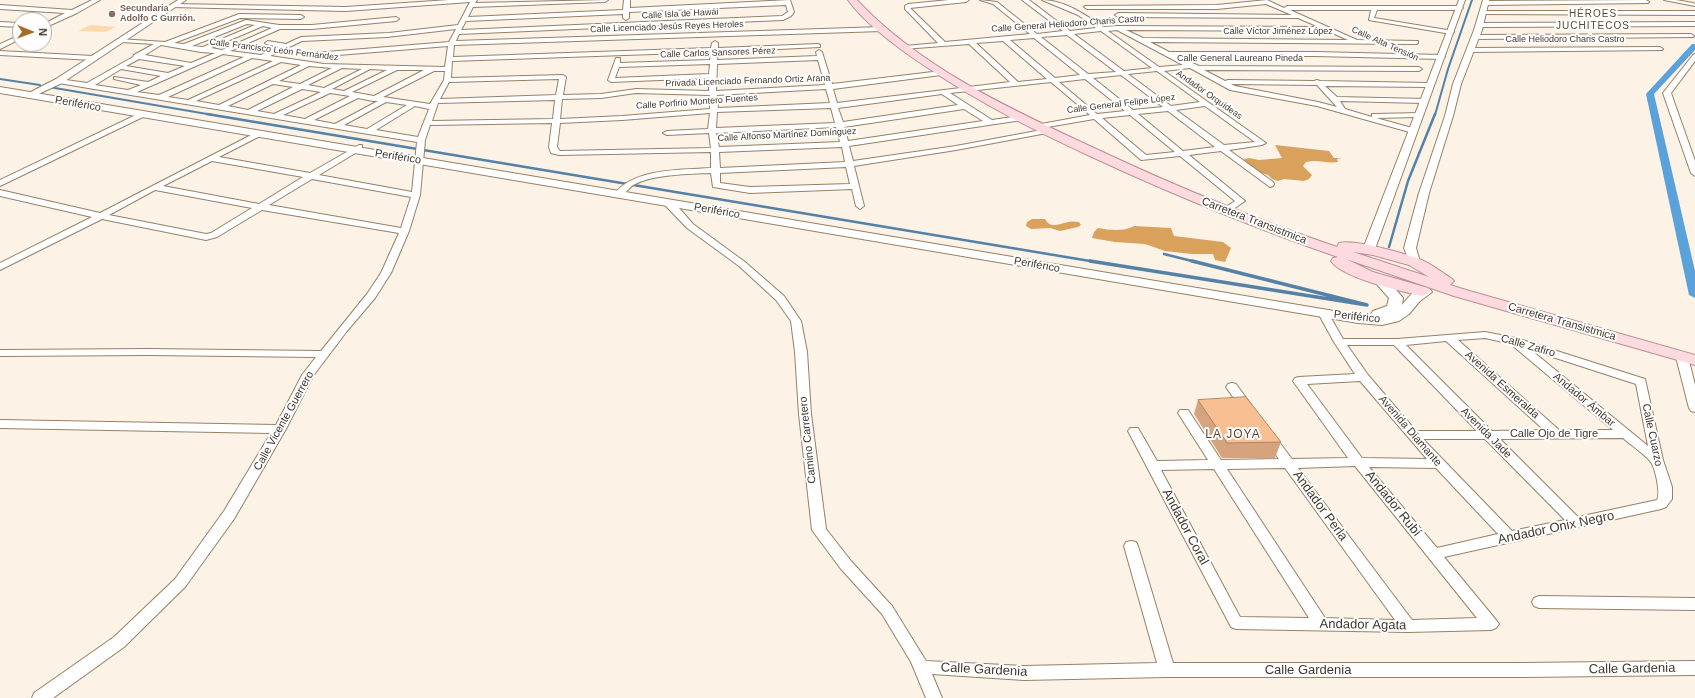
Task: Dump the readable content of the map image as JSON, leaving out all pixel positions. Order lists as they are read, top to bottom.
{
  "streets": {
    "main road": ["Periférico", "Carretera Transistmica"],
    "street": [
      "Calle Isla de Hawái",
      "Calle General Heliodoro Charis Castro",
      "Calle Licenciado Jesús Reyes Heroles",
      "Calle Víctor Jiménez López",
      "Calle Heliodoro Charis Castro",
      "Calle Alta Tensión",
      "Calle Francisco León Fernández",
      "Calle Carlos Sansores Pérez",
      "Calle General Laureano Pineda",
      "Privada Licenciado Fernando Ortiz Arana",
      "Andador Orquídeas",
      "Calle Porfirio Montero Fuentes",
      "Calle General Felipe López",
      "Calle Alfonso Martínez Domínguez",
      "Calle Zafiro",
      "Avenida Esmeralda",
      "Andador Ámbar",
      "Calle Vicente Guerrero",
      "Avenida Diamante",
      "Avenida Jade",
      "Calle Ojo de Tigre",
      "Calle Cuarzo",
      "Camino Carretero",
      "Andador Rubí",
      "Andador Perla",
      "Andador Coral",
      "Andador Onix Negro",
      "Andador Agata",
      "Calle Gardenia"
    ]
  },
  "crossings": [
    ["Calle Isla de Hawái", "Calle Francisco León Fernández"],
    ["Calle Isla de Hawái", "Calle Vicente Guerrero"],
    ["Calle General Heliodoro Charis Castro", "Calle Alta Tensión"],
    ["Calle General Heliodoro Charis Castro", "Andador Orquídeas"],
    ["Calle General Heliodoro Charis Castro", "Carretera Transistmica"],
    ["Calle Licenciado Jesús Reyes Heroles", "Carretera Transistmica"],
    ["Calle Licenciado Jesús Reyes Heroles", "Calle Vicente Guerrero"],
    ["Calle Víctor Jiménez López", "Calle Alta Tensión"],
    ["Calle Alta Tensión", "Calle General Laureano Pineda"],
    ["Calle Francisco León Fernández", "Calle Vicente Guerrero"],
    ["Calle General Laureano Pineda", "Andador Orquídeas"],
    ["Calle General Laureano Pineda", "Calle Porfirio Montero Fuentes"],
    ["Calle General Laureano Pineda", "Carretera Transistmica"],
    ["Privada Licenciado Fernando Ortiz Arana", "Carretera Transistmica"],
    ["Privada Licenciado Fernando Ortiz Arana", "Calle Vicente Guerrero"],
    ["Andador Orquídeas", "Calle General Felipe López"],
    ["Calle Porfirio Montero Fuentes", "Calle Alfonso Martínez Domínguez"],
    ["Calle Porfirio Montero Fuentes", "Carretera Transistmica"],
    ["Calle Porfirio Montero Fuentes", "Calle Vicente Guerrero"],
    ["Periférico", "Calle General Felipe López"],
    ["Periférico", "Calle Vicente Guerrero"],
    ["Periférico", "Avenida Diamante"],
    ["Periférico", "Camino Carretero"],
    ["Calle General Felipe López", "Carretera Transistmica"],
    ["Calle Alfonso Martínez Domínguez", "Carretera Transistmica"],
    ["Calle Zafiro", "Avenida Esmeralda"],
    ["Calle Zafiro", "Andador Ámbar"],
    ["Calle Zafiro", "Avenida Diamante"],
    ["Calle Zafiro", "Avenida Jade"],
    ["Calle Zafiro", "Calle Cuarzo"],
    ["Avenida Esmeralda", "Calle Ojo de Tigre"],
    ["Andador Ámbar", "Calle Ojo de Tigre"],
    ["Andador Ámbar", "Calle Cuarzo"],
    ["Avenida Diamante", "Calle Ojo de Tigre"],
    ["Avenida Diamante", "Andador Rubí"],
    ["Avenida Diamante", "Andador Onix Negro"],
    ["Avenida Jade", "Calle Ojo de Tigre"],
    ["Avenida Jade", "Andador Onix Negro"],
    ["Calle Cuarzo", "Andador Onix Negro"],
    ["Camino Carretero", "Calle Gardenia"],
    ["Andador Rubí", "Andador Onix Negro"],
    ["Andador Rubí", "Andador Agata"],
    ["Andador Perla", "Andador Agata"],
    ["Andador Coral", "Andador Agata"]
  ],
  "districts": ["HÉROES JUCHITECOS", "LA JOYA"],
  "places": ["Secundaria Adolfo C Gurrión."],
  "north": "right"
}
